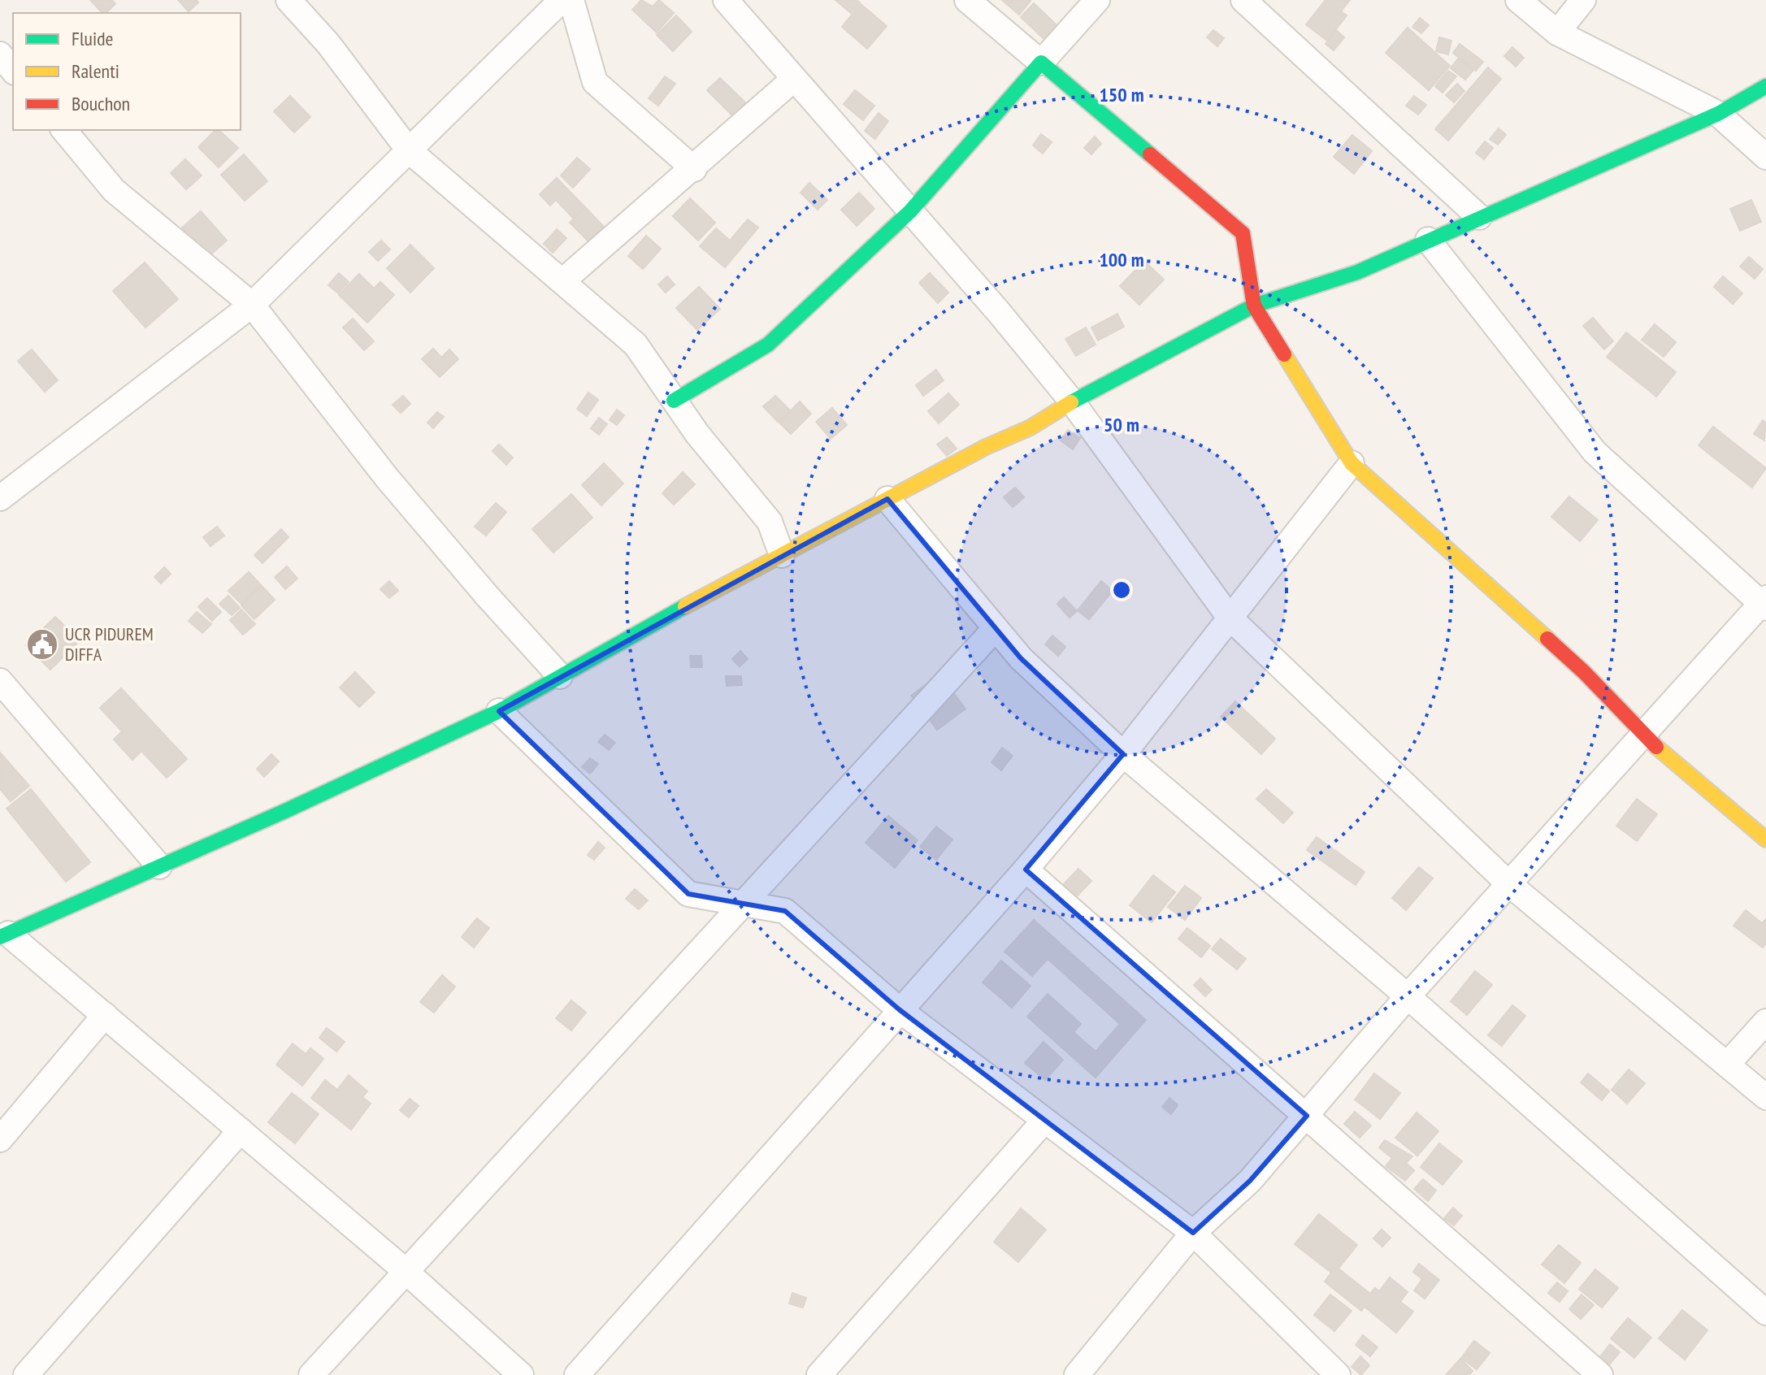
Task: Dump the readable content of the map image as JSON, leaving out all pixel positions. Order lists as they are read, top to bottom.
{
  "places": {
    "public building": ["UCR PIDUREM DIFFA"]
  },
  "legend": ["Fluide", "Ralenti", "Bouchon"],
  "rings": ["150 m", "100 m", "50 m"]
}
